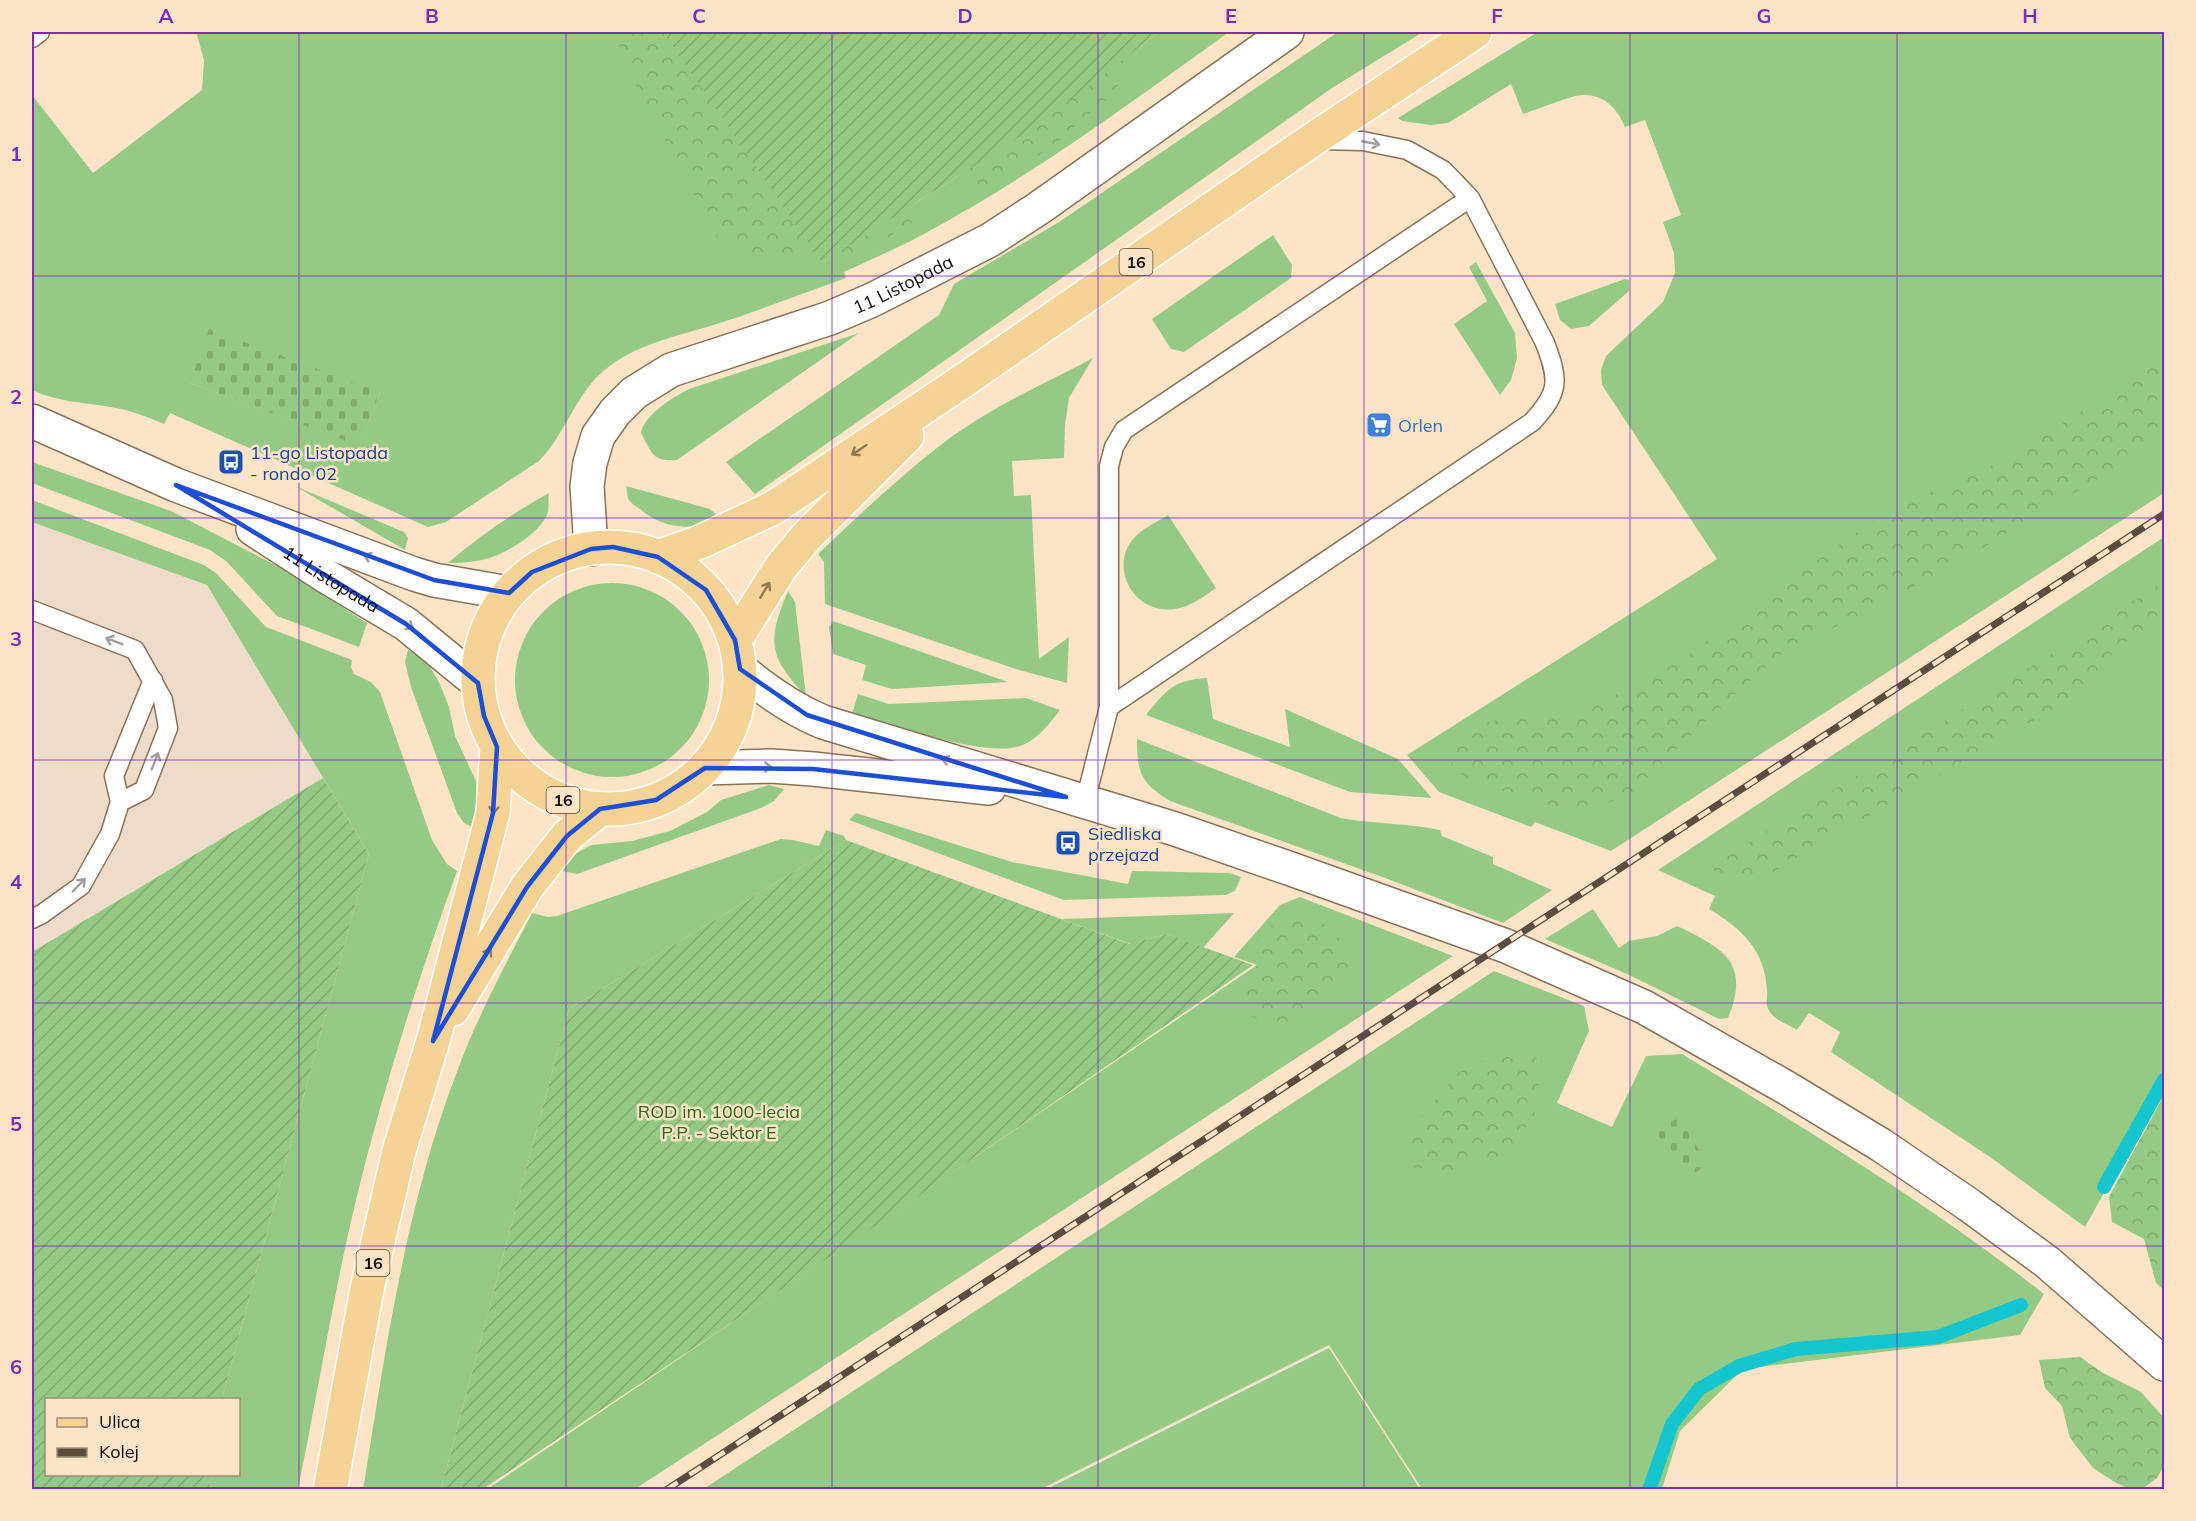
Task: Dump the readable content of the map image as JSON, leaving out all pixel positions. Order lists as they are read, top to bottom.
{
  "streets": {
    "main road": ["16", "11 Listopada"]
  },
  "crossings": [
    ["16", "11 Listopada"]
  ],
  "parks": ["ROD im. 1000-lecia P.P. - Sektor E"],
  "places": {
    "supermarket": ["Orlen"],
    "bus stop": ["11-go Listopada - rondo 02", "Siedliska przejazd"]
  },
  "legend": ["Ulica", "Kolej"],
  "grid": {
    "columns": [
      "A",
      "B",
      "C",
      "D",
      "E",
      "F",
      "G",
      "H"
    ],
    "rows": [
      "1",
      "2",
      "3",
      "4",
      "5",
      "6"
    ]
  }
}
